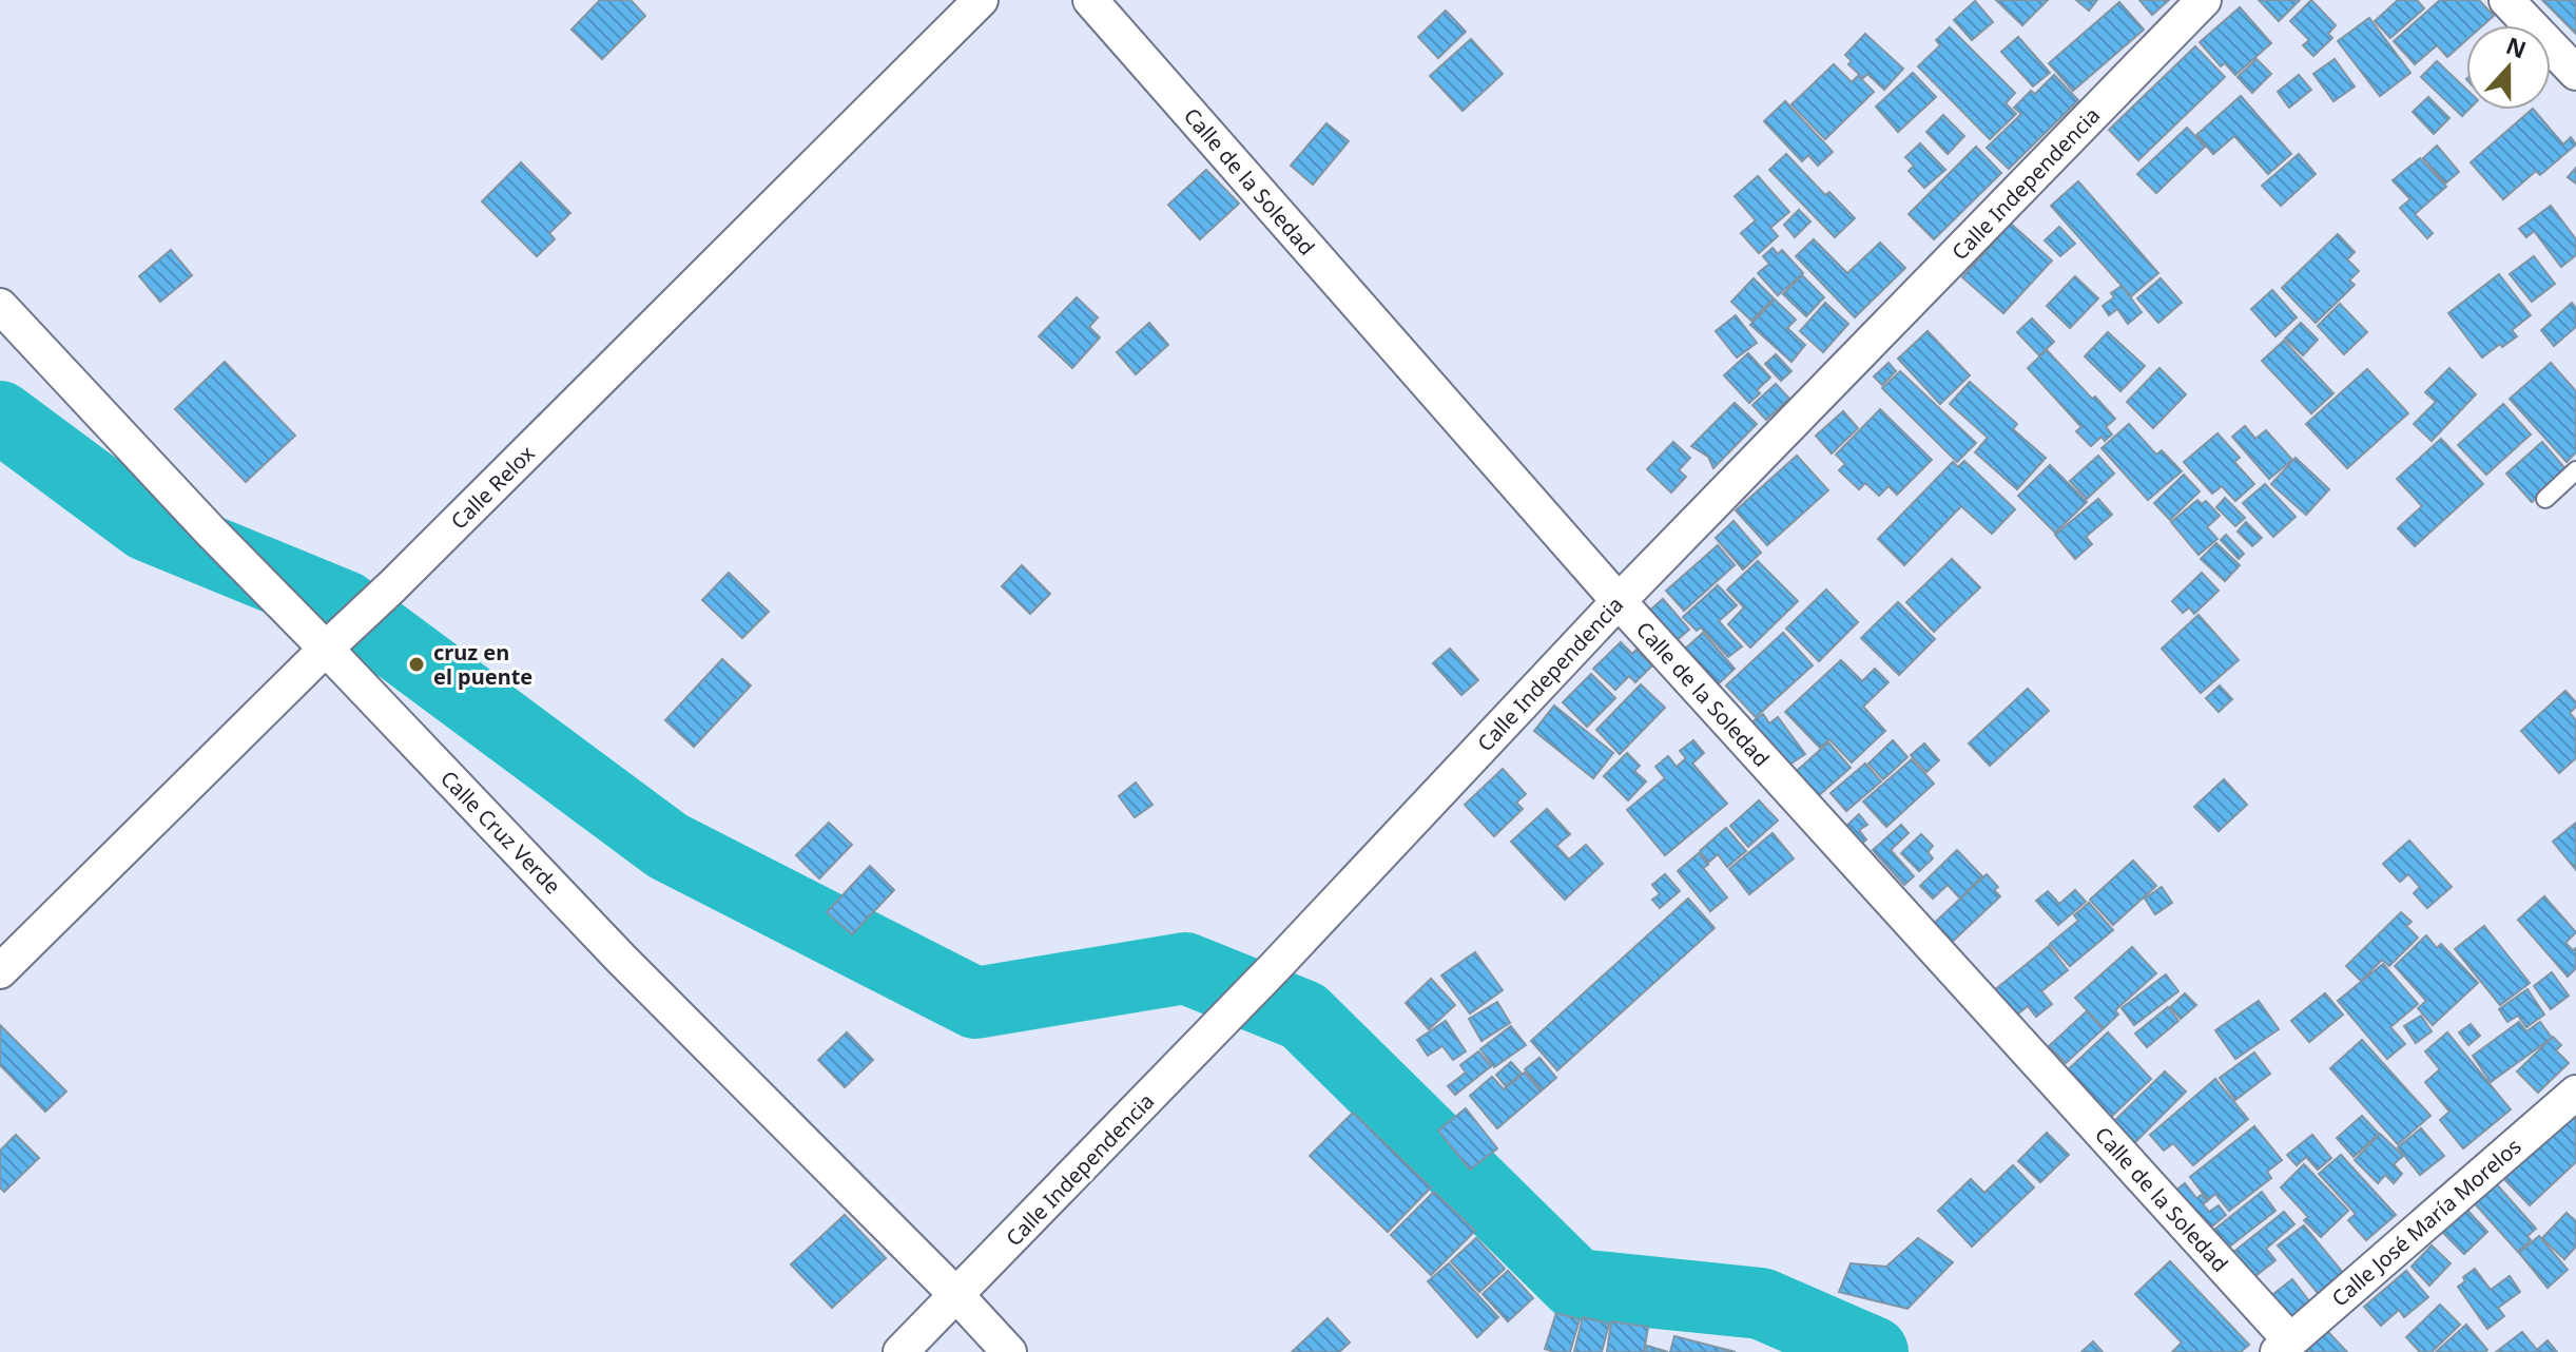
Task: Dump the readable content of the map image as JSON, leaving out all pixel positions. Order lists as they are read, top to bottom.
{
  "streets": {
    "street": [
      "Calle de la Soledad",
      "Calle Independencia",
      "Calle Relox",
      "Calle Cruz Verde",
      "Calle José María Morelos"
    ]
  },
  "crossings": [
    ["Calle de la Soledad", "Calle Independencia"],
    ["Calle de la Soledad", "Calle José María Morelos"],
    ["Calle Independencia", "Calle Cruz Verde"],
    ["Calle Relox", "Calle Cruz Verde"]
  ],
  "places": ["cruz en el puente"],
  "north": "top"
}
